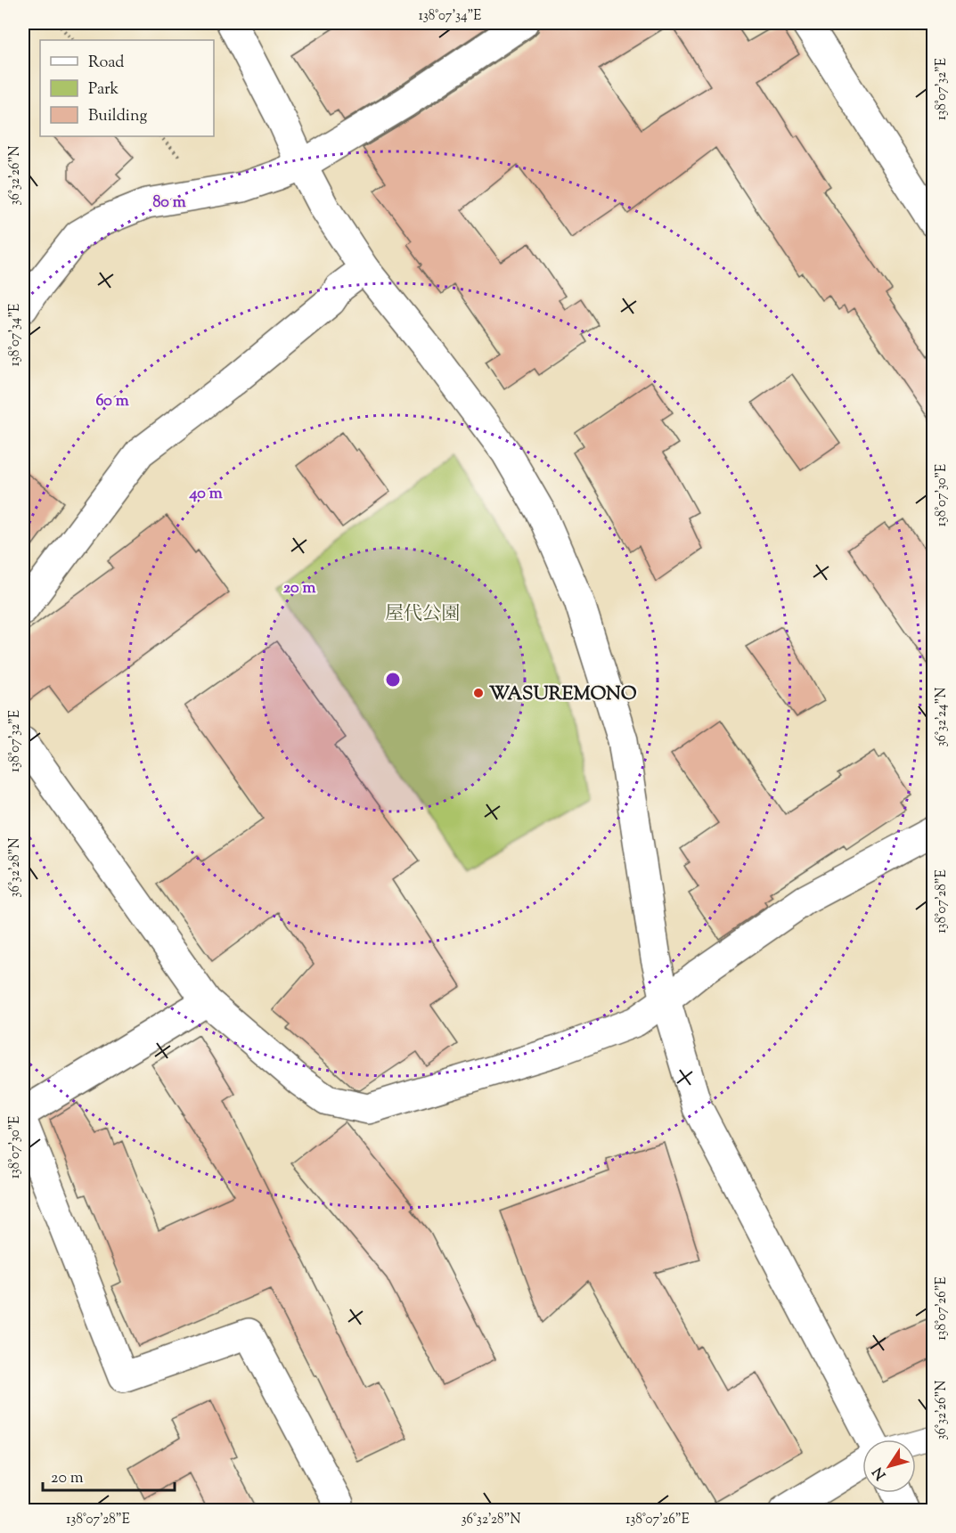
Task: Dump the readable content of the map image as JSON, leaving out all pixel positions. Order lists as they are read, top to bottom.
{
  "parks": ["屋代公園"],
  "places": ["WASUREMONO"],
  "legend": ["Road", "Park", "Building"],
  "scale_bar": "20 m",
  "north": "bottom left",
  "coordinates": [
    "138°07'34\"E",
    "138°07'32\"E",
    "36°32'26\"N",
    "138°07'30\"E",
    "36°32'24\"N",
    "36°32'28\"N",
    "138°07'28\"E",
    "138°07'26\"E"
  ],
  "rings": [
    "80 m",
    "60 m",
    "40 m",
    "20 m"
  ]
}
